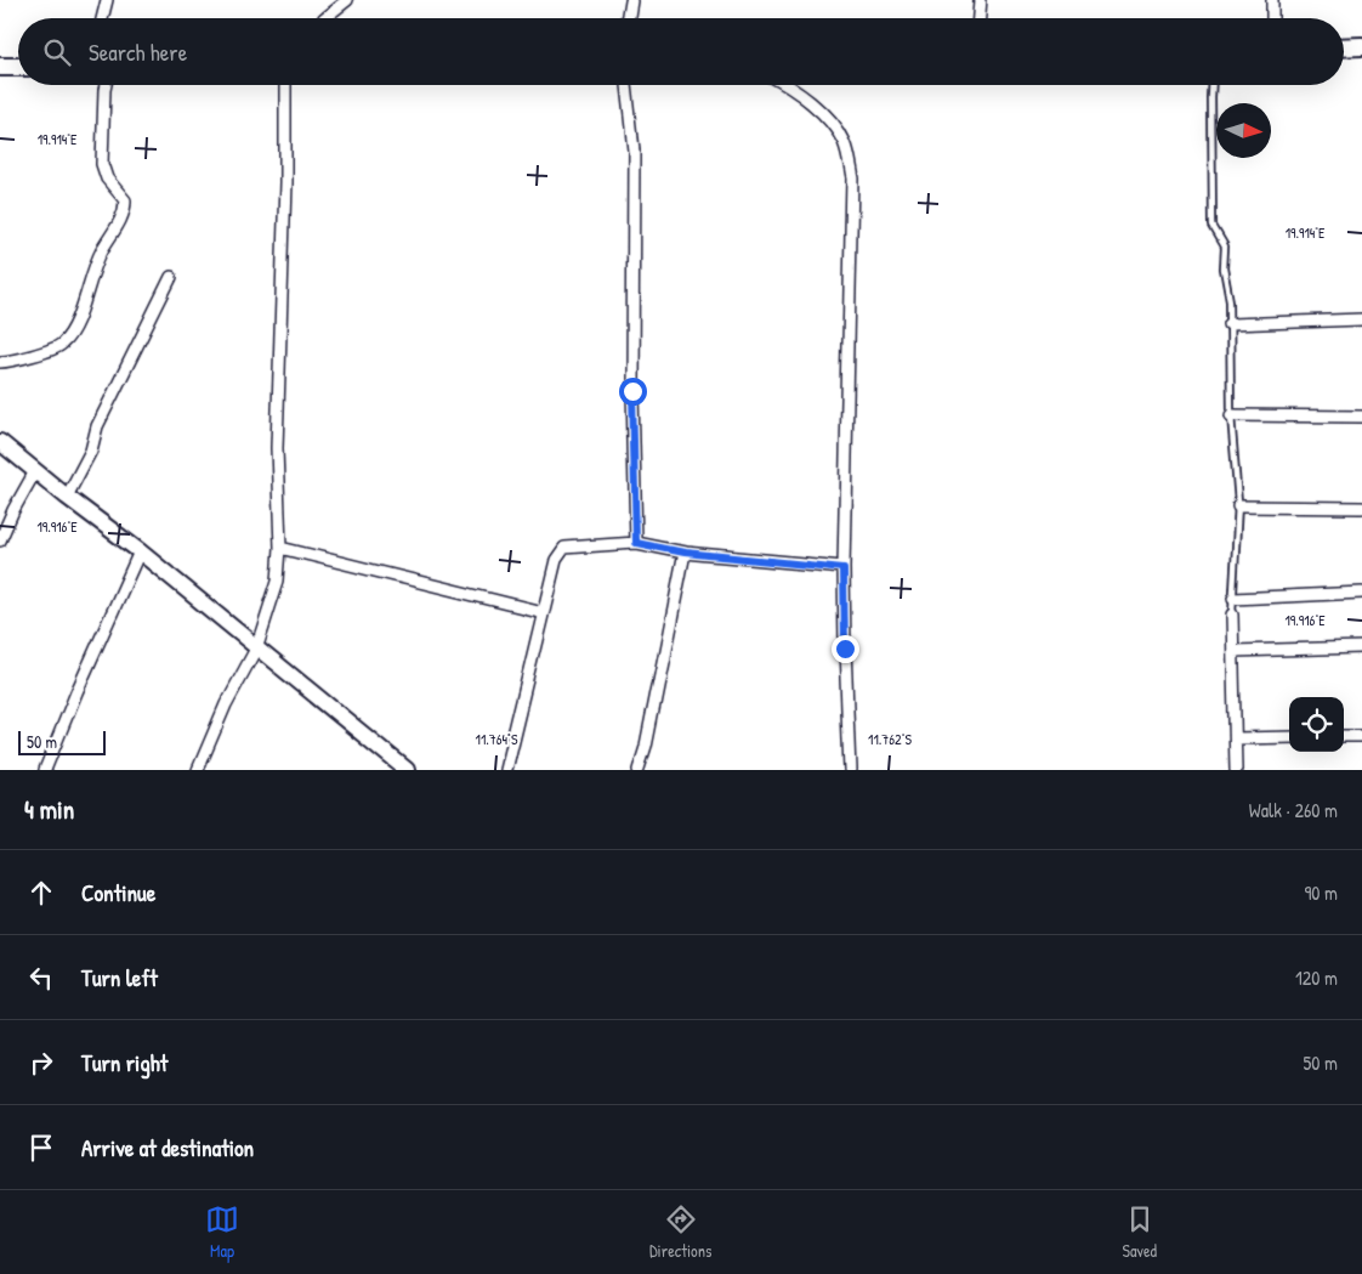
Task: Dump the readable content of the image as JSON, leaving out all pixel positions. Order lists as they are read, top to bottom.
{
  "scale_bar": "50 m",
  "north": "right",
  "page": {
    "search": "Search here",
    "scale": "50 m",
    "heading": ["4 min", "Walk · 260 m"],
    "list": [
      ["Continue", "90 m"],
      ["Turn left", "120 m"],
      ["Turn right", "50 m"],
      "Arrive at destination"
    ],
    "nav": ["Map", "Directions", "Saved"]
  },
  "coordinates": [
    "19.914°E",
    "19.916°E",
    "11.764°S",
    "11.762°S"
  ]
}
